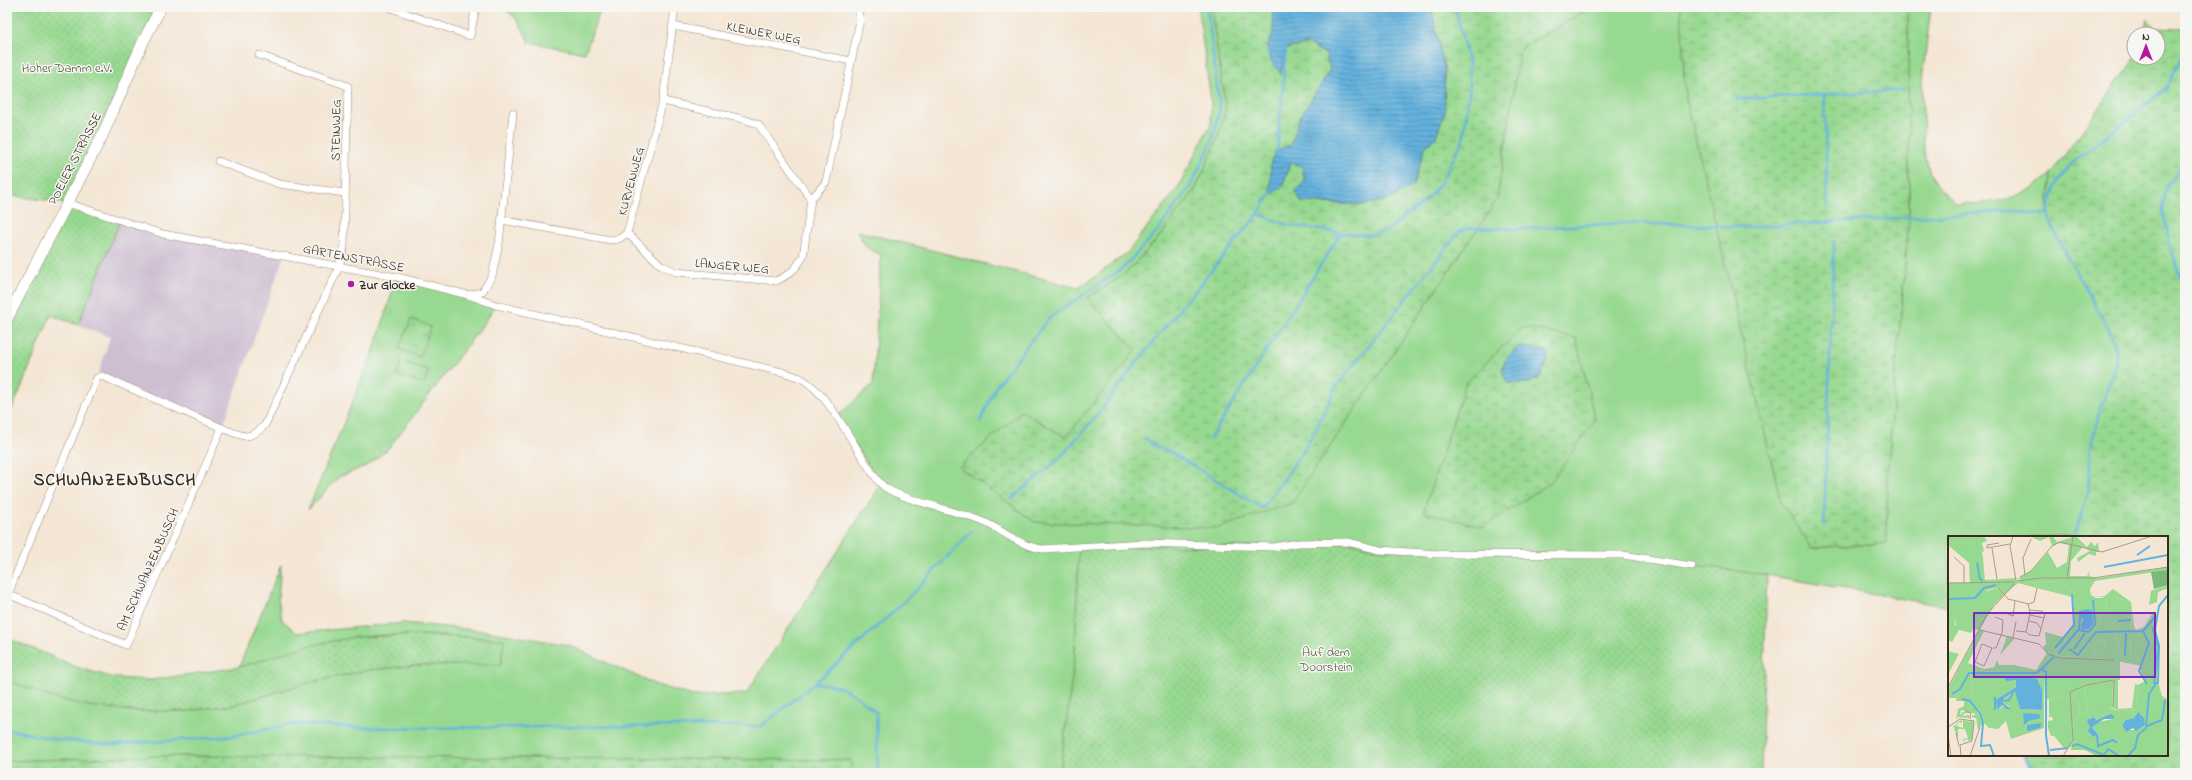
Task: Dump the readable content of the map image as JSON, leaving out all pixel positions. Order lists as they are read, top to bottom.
{
  "streets": {
    "main road": ["POELER STRASSE"],
    "street": [
      "KLEINER WEG",
      "STEINWEG",
      "KURVENWEG",
      "GARTENSTRASSE",
      "LANGER WEG",
      "AM SCHWANZENBUSCH"
    ]
  },
  "crossings": [
    ["KLEINER WEG", "KURVENWEG"],
    ["STEINWEG", "GARTENSTRASSE"],
    ["STEINWEG", "AM SCHWANZENBUSCH"],
    ["POELER STRASSE", "GARTENSTRASSE"],
    ["KURVENWEG", "LANGER WEG"],
    ["GARTENSTRASSE", "AM SCHWANZENBUSCH"]
  ],
  "districts": ["SCHWANZENBUSCH"],
  "parks": ["Hoher Damm e.V.", "Auf dem Doorstein"],
  "places": ["Zur Glocke"],
  "north": "top"
}
